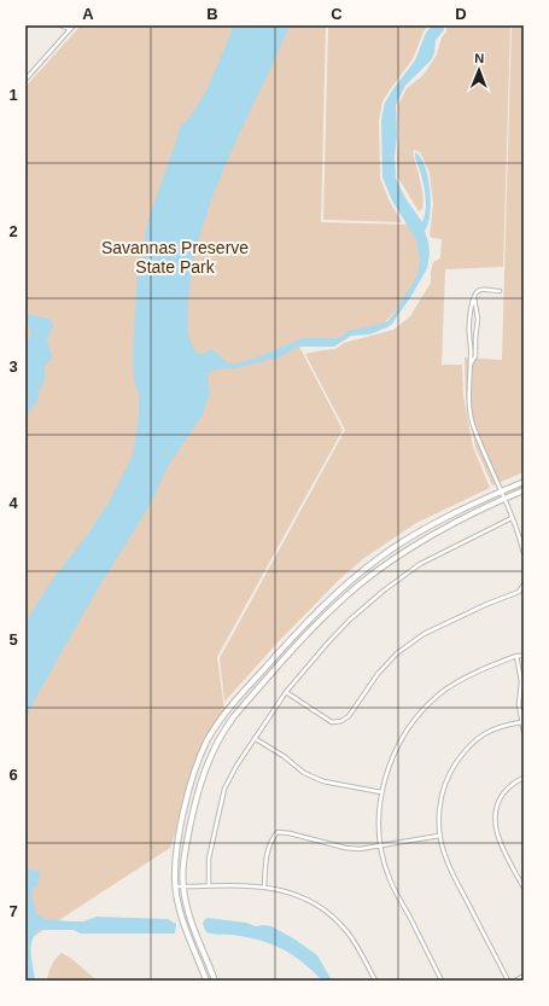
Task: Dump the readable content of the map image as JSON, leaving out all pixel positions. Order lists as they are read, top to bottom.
{
  "parks": ["Savannas Preserve State Park"],
  "north": "top",
  "grid": {
    "columns": [
      "A",
      "B",
      "C",
      "D"
    ],
    "rows": [
      "1",
      "2",
      "3",
      "4",
      "5",
      "6",
      "7"
    ]
  }
}
